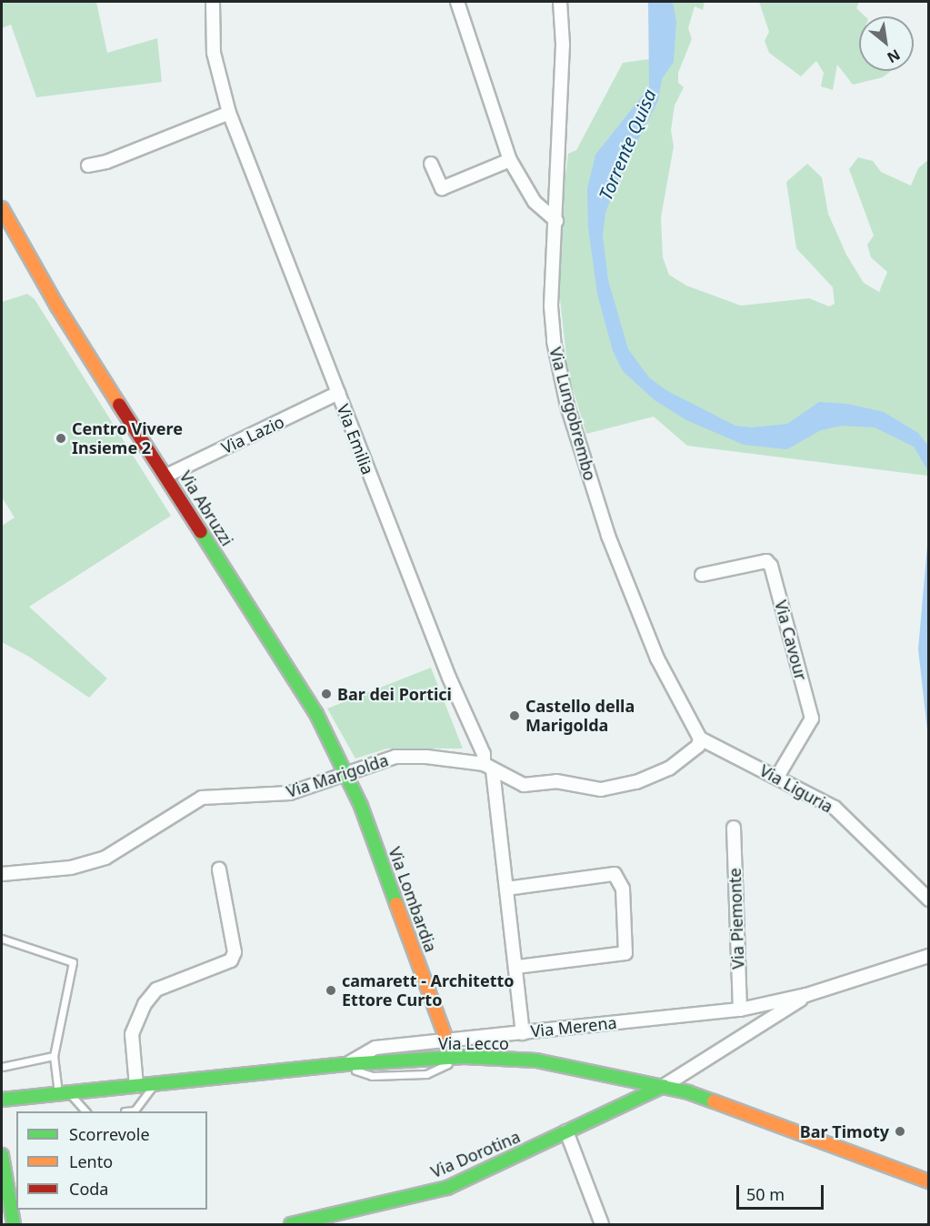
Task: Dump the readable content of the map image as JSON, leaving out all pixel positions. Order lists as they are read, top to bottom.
{
  "streets": {
    "main road": [
      "Via Abruzzi",
      "Via Lombardia",
      "Via Lecco",
      "Via Dorotina"
    ],
    "street": [
      "Via Lungobrembo",
      "Via Lazio",
      "Via Emilia",
      "Via Cavour",
      "Via Marigolda",
      "Via Liguria",
      "Via Piemonte",
      "Via Merena"
    ]
  },
  "crossings": [
    ["Via Lungobrembo", "Via Marigolda"],
    ["Via Lungobrembo", "Via Liguria"],
    ["Via Lazio", "Via Emilia"],
    ["Via Lazio", "Via Abruzzi"],
    ["Via Emilia", "Via Marigolda"],
    ["Via Emilia", "Via Merena"],
    ["Via Abruzzi", "Via Marigolda"],
    ["Via Abruzzi", "Via Lombardia"],
    ["Via Cavour", "Via Liguria"],
    ["Via Marigolda", "Via Liguria"],
    ["Via Marigolda", "Via Lombardia"],
    ["Via Lombardia", "Via Merena"],
    ["Via Piemonte", "Via Merena"],
    ["Via Merena", "Via Lecco"],
    ["Via Merena", "Via Dorotina"],
    ["Via Lecco", "Via Dorotina"]
  ],
  "water": ["Torrente Quisa"],
  "places": [
    "Centro Vivere Insieme 2",
    "Bar dei Portici",
    "Castello della Marigolda",
    "camarett - Architetto Ettore Curto",
    "Bar Timoty"
  ],
  "legend": ["Scorrevole", "Lento", "Coda"],
  "scale_bar": "50 m",
  "north": "bottom right"
}
